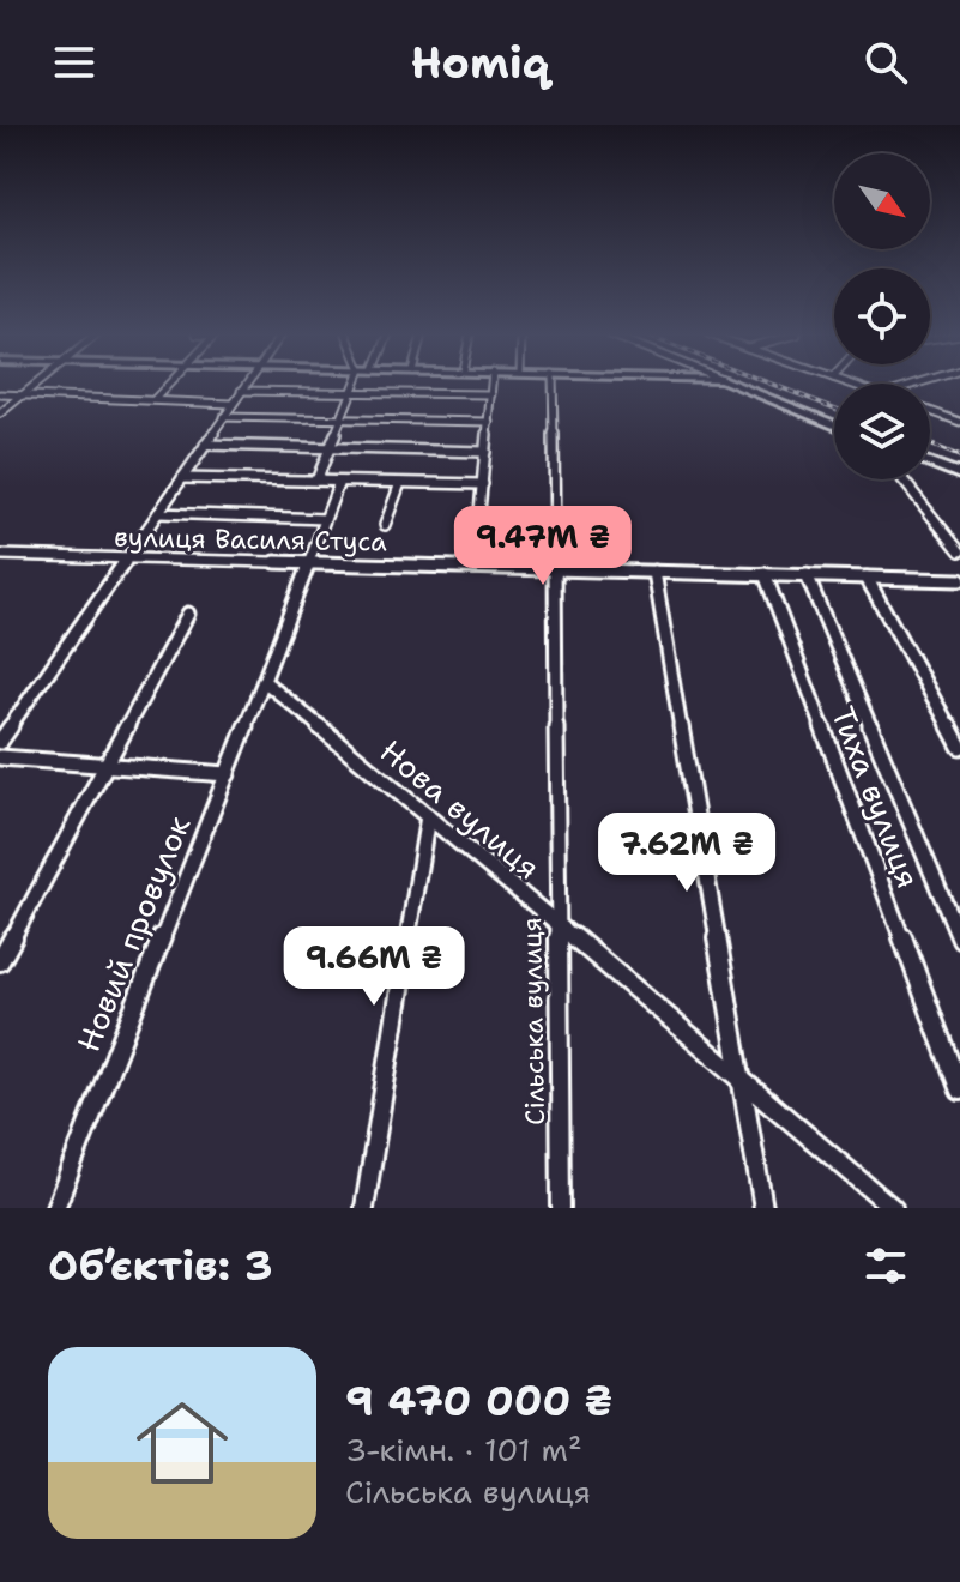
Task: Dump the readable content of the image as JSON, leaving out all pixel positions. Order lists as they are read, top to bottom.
{
  "streets": {
    "street": [
      "вулиця Василя Стуса",
      "Тиха вулиця",
      "Нова вулиця",
      "Новий провулок",
      "Сільська вулиця"
    ]
  },
  "crossings": [
    ["вулиця Василя Стуса", "Тиха вулиця"],
    ["вулиця Василя Стуса", "Сільська вулиця"],
    ["Нова вулиця", "Новий провулок"],
    ["Нова вулиця", "Сільська вулиця"]
  ],
  "north": "bottom right",
  "page": {
    "header": "Homiq",
    "price": ["9.47M ₴", "7.62M ₴", "9.66M ₴"],
    "heading": "Об’єктів: 3",
    "list": [
      {
        "name": "9 470 000 ₴",
        "note": "3-кімн. · 101 m² · Сільська вулиця"
      }
    ]
  }
}
